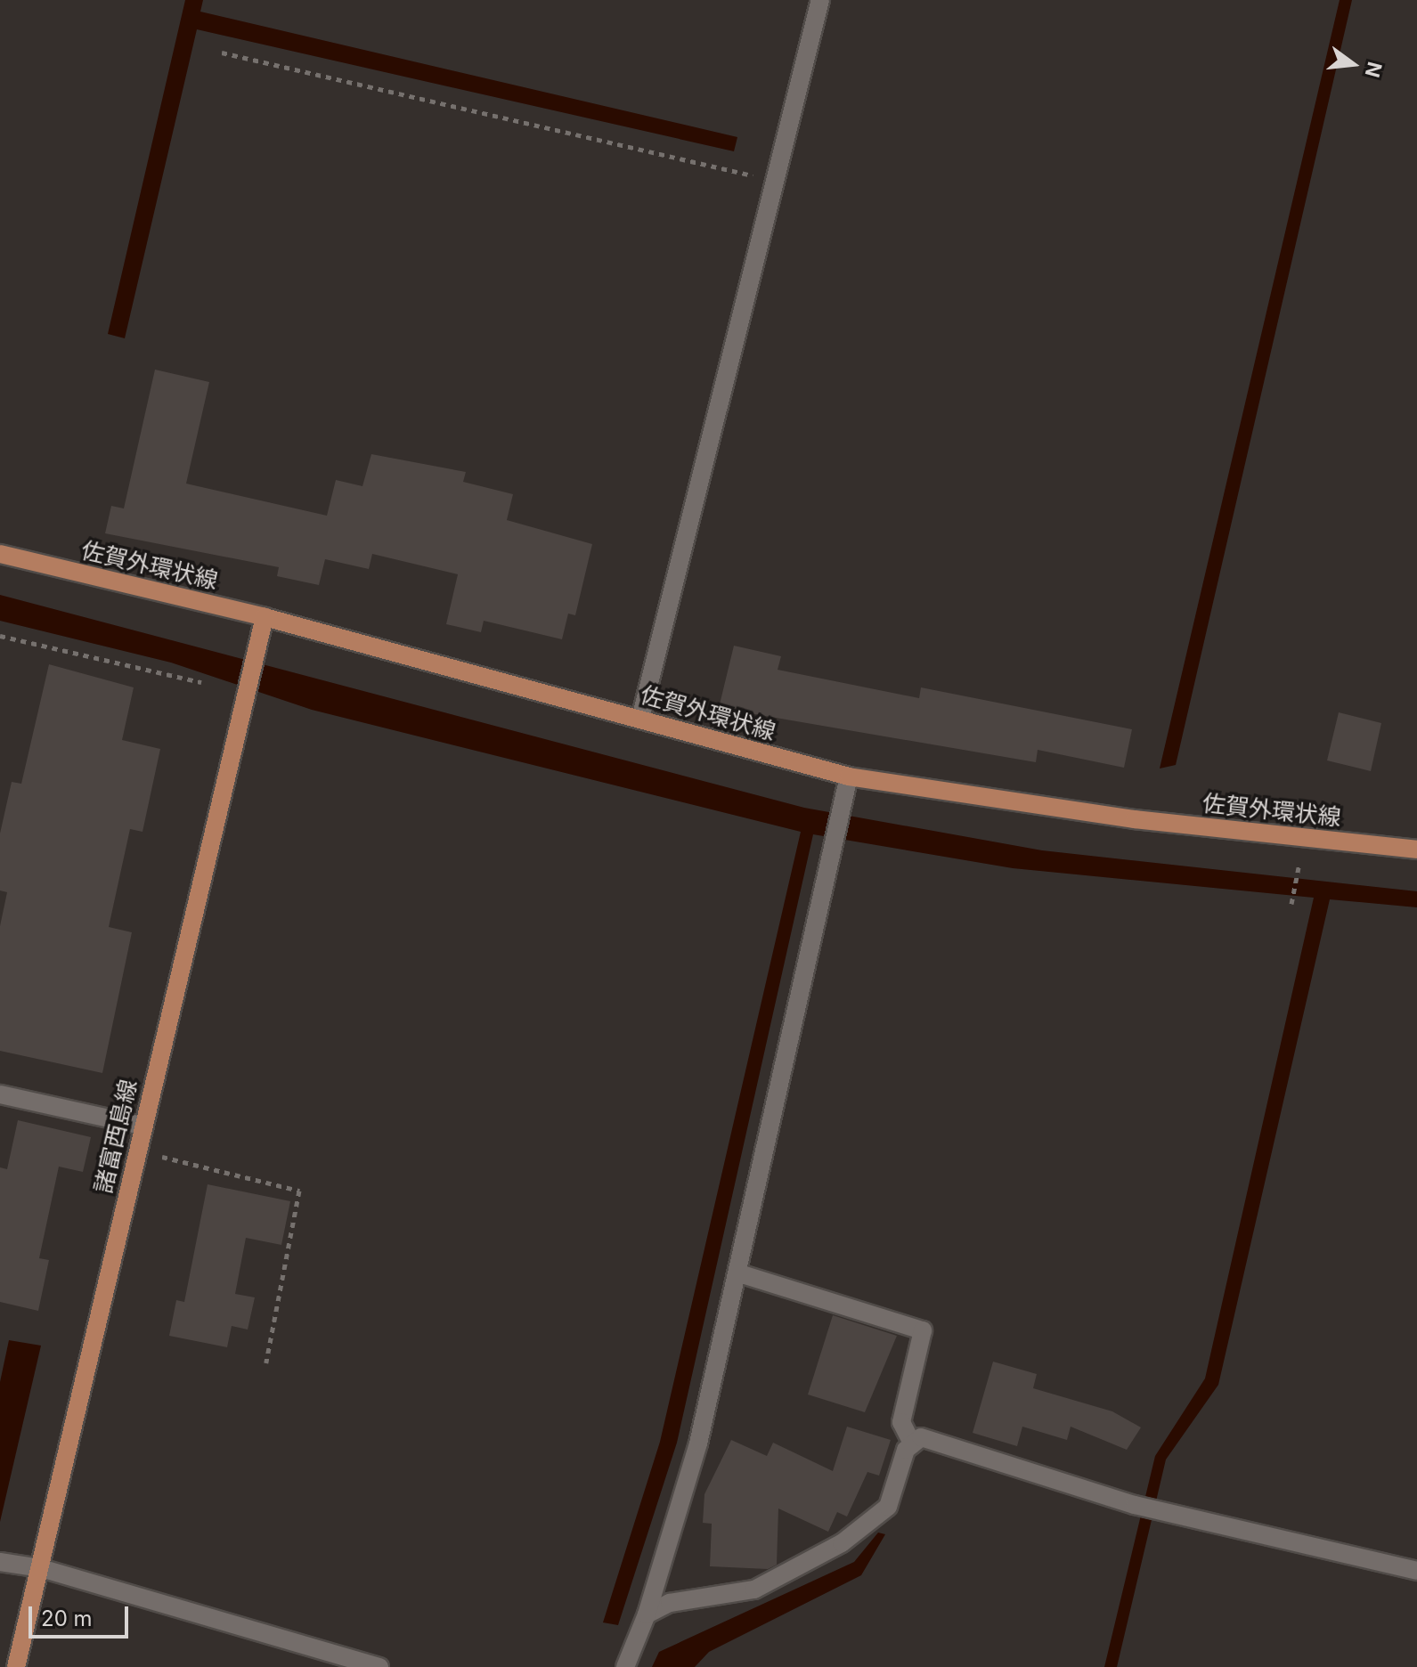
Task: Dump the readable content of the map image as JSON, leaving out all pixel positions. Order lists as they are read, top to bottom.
{
  "streets": {
    "main road": ["佐賀外環状線", "諸富西島線"]
  },
  "crossings": [
    ["佐賀外環状線", "諸富西島線"]
  ],
  "scale_bar": "20 m",
  "north": "right"
}
